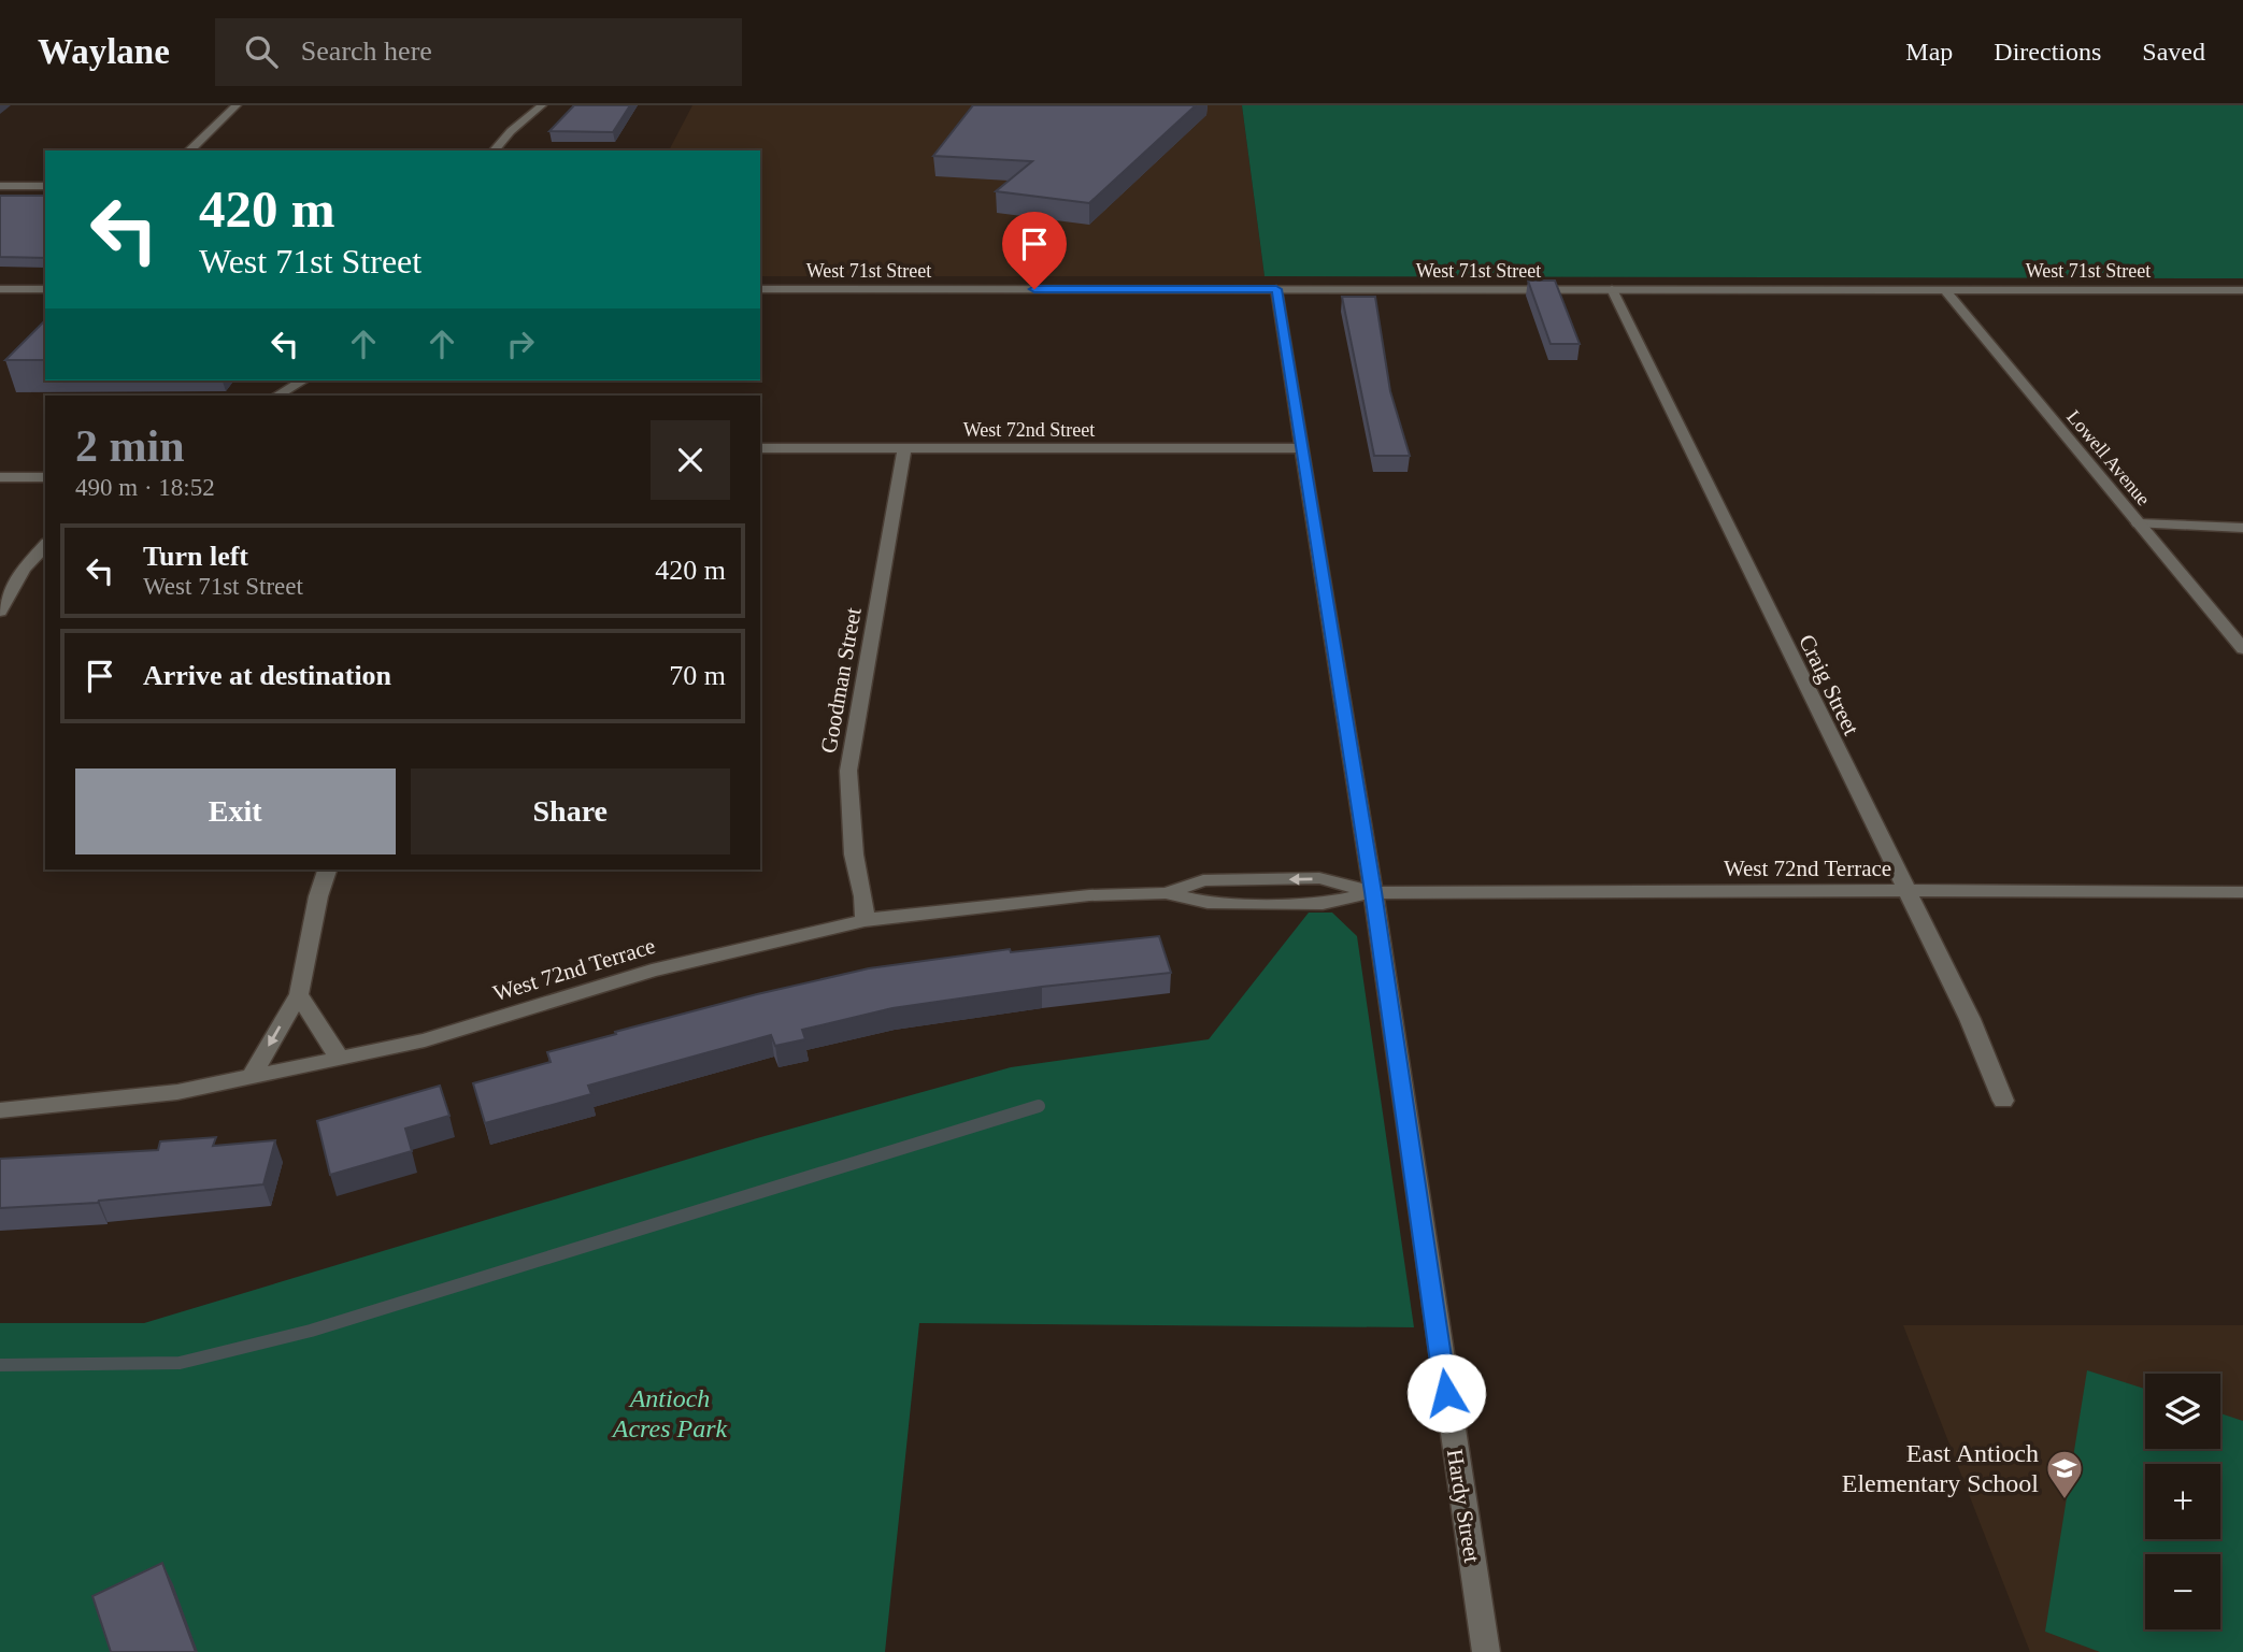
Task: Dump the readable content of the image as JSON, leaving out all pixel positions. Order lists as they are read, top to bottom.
{
  "streets": {
    "street": [
      "West 71st Street",
      "West 72nd Street",
      "Lowell Avenue",
      "Goodman Street",
      "Craig Street",
      "West 72nd Terrace",
      "Hardy Street"
    ]
  },
  "crossings": [
    ["West 71st Street", "Lowell Avenue"],
    ["West 71st Street", "Craig Street"],
    ["West 71st Street", "Hardy Street"],
    ["West 72nd Street", "Goodman Street"],
    ["West 72nd Street", "Hardy Street"],
    ["Goodman Street", "West 72nd Terrace"],
    ["Craig Street", "West 72nd Terrace"],
    ["West 72nd Terrace", "Hardy Street"]
  ],
  "parks": ["Antioch Acres Park"],
  "places": {
    "school or university": ["East Antioch Elementary School"]
  },
  "page": {
    "header": "Waylane",
    "search": "Search here",
    "nav": ["Map", "Directions", "Saved"],
    "turn": ["420 m", "West 71st Street"],
    "heading": ["2 min", "490 m · 18:52"],
    "list": [
      {
        "name": "Turn left",
        "note": "West 71st Street",
        "value": "420 m"
      },
      {
        "name": "Arrive at destination",
        "value": "70 m"
      }
    ],
    "buttons": ["Exit", "Share"],
    "map_buttons": ["+", "−"]
  }
}
